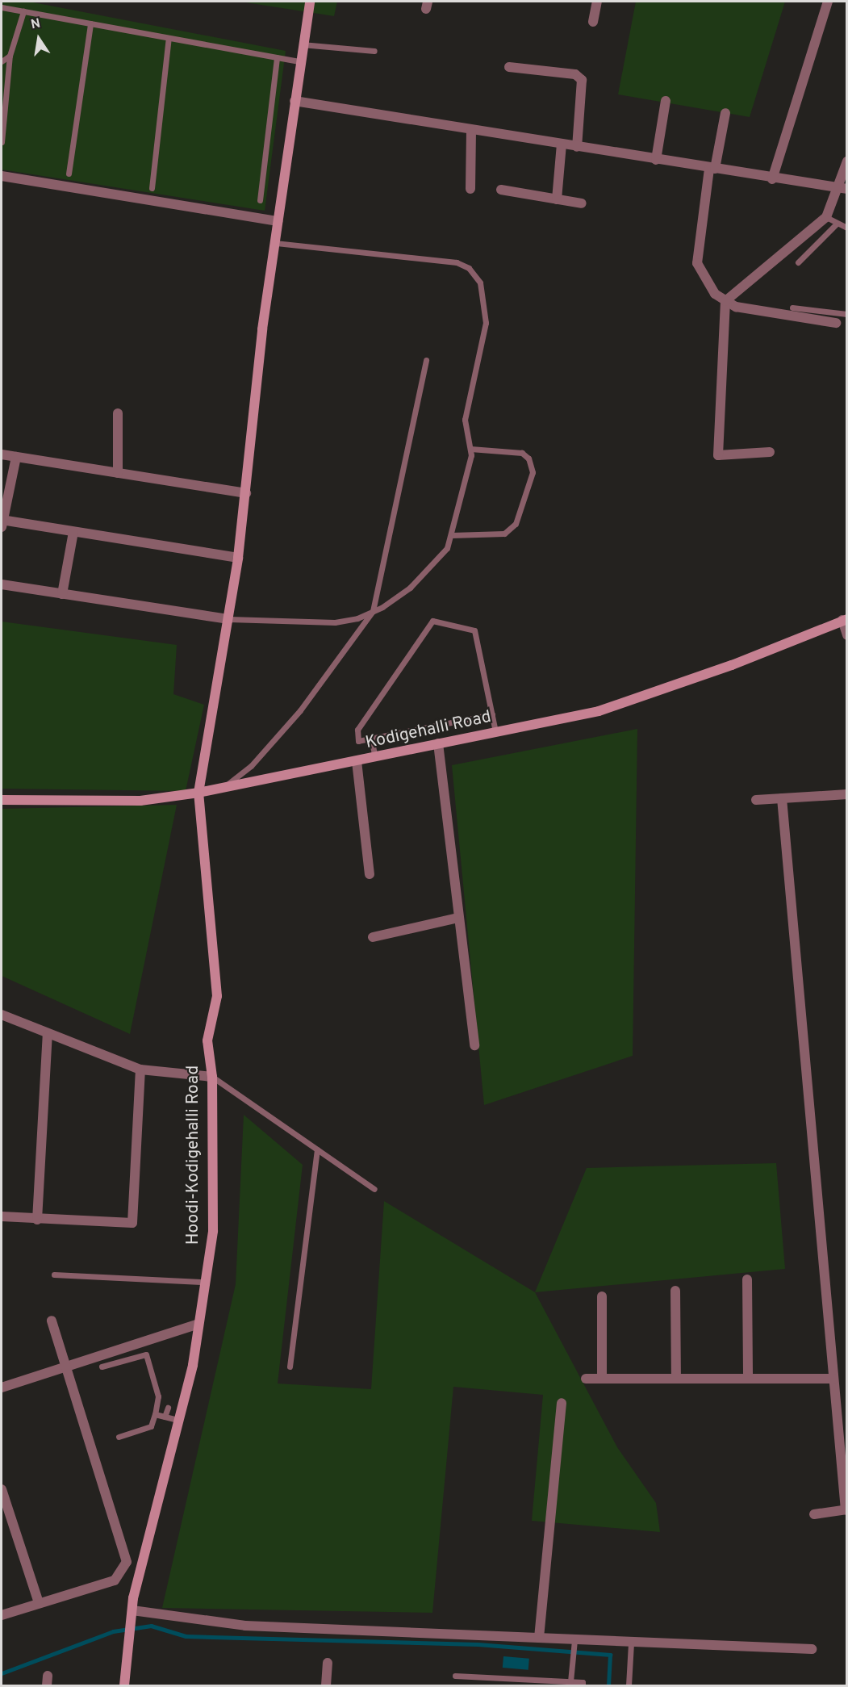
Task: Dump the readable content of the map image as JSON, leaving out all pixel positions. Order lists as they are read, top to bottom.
{
  "streets": {
    "street": ["Kodigehalli Road", "Hoodi-Kodigehalli Road"]
  },
  "crossings": [
    ["Kodigehalli Road", "Hoodi-Kodigehalli Road"]
  ],
  "north": "top"
}
